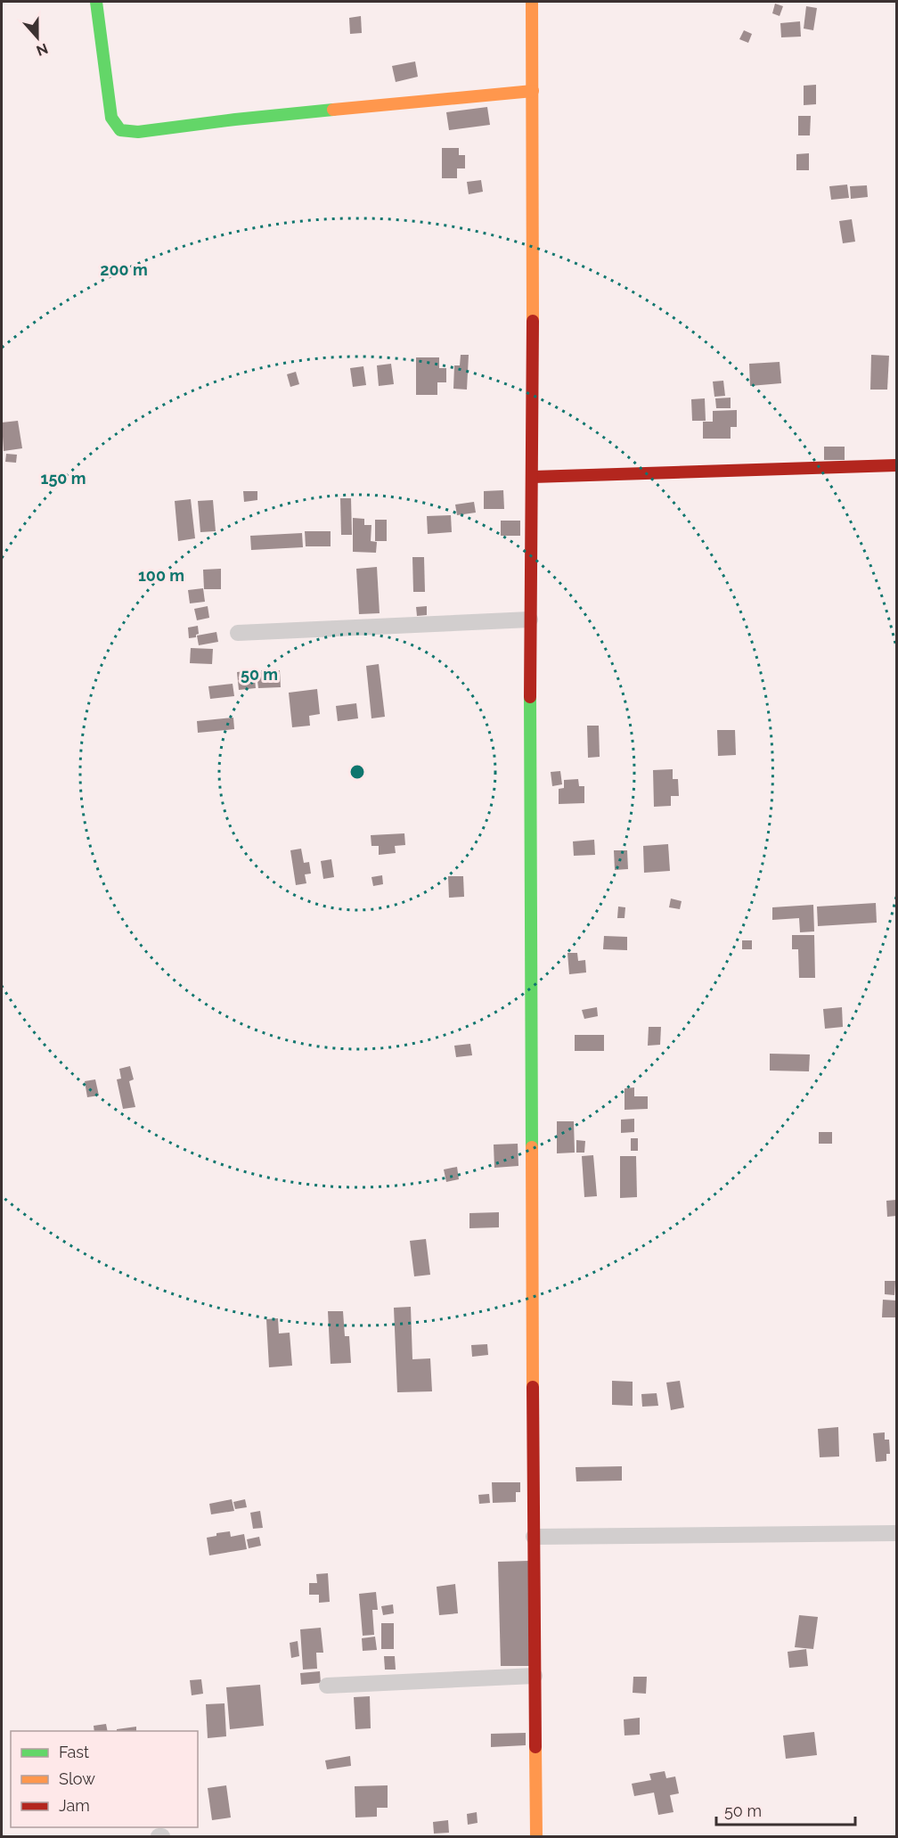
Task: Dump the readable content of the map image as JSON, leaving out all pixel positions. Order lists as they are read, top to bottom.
{
  "legend": ["Fast", "Slow", "Jam"],
  "scale_bar": "50 m",
  "north": "bottom",
  "rings": [
    "200 m",
    "150 m",
    "100 m",
    "50 m"
  ]
}
